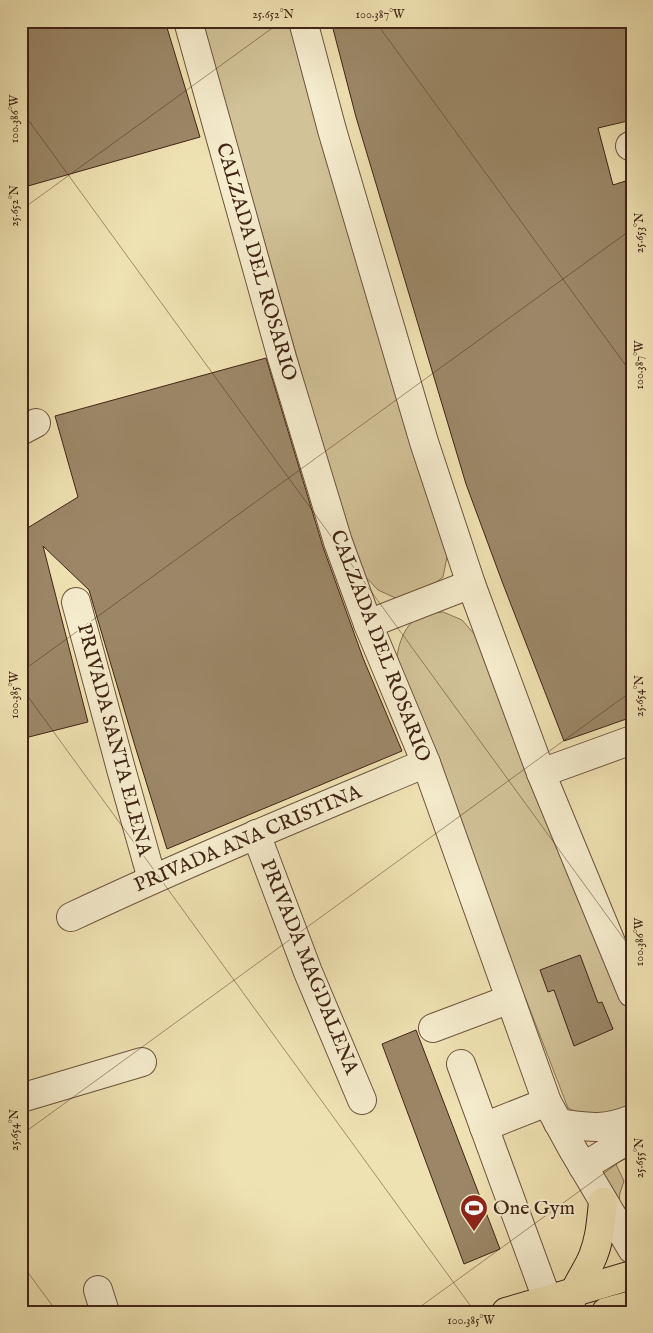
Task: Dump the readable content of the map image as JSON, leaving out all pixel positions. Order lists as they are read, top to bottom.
{
  "streets": {
    "street": [
      "CALZADA DEL ROSARIO",
      "PRIVADA SANTA ELENA",
      "PRIVADA ANA CRISTINA",
      "PRIVADA MAGDALENA"
    ]
  },
  "crossings": [
    ["CALZADA DEL ROSARIO", "PRIVADA ANA CRISTINA"],
    ["PRIVADA SANTA ELENA", "PRIVADA ANA CRISTINA"],
    ["PRIVADA ANA CRISTINA", "PRIVADA MAGDALENA"]
  ],
  "places": {
    "sports": ["One Gym"]
  },
  "coordinates": [
    "25.652°N",
    "100.387°W",
    "100.386°W",
    "25.653°N",
    "100.385°W",
    "25.654°N",
    "25.655°N"
  ]
}
